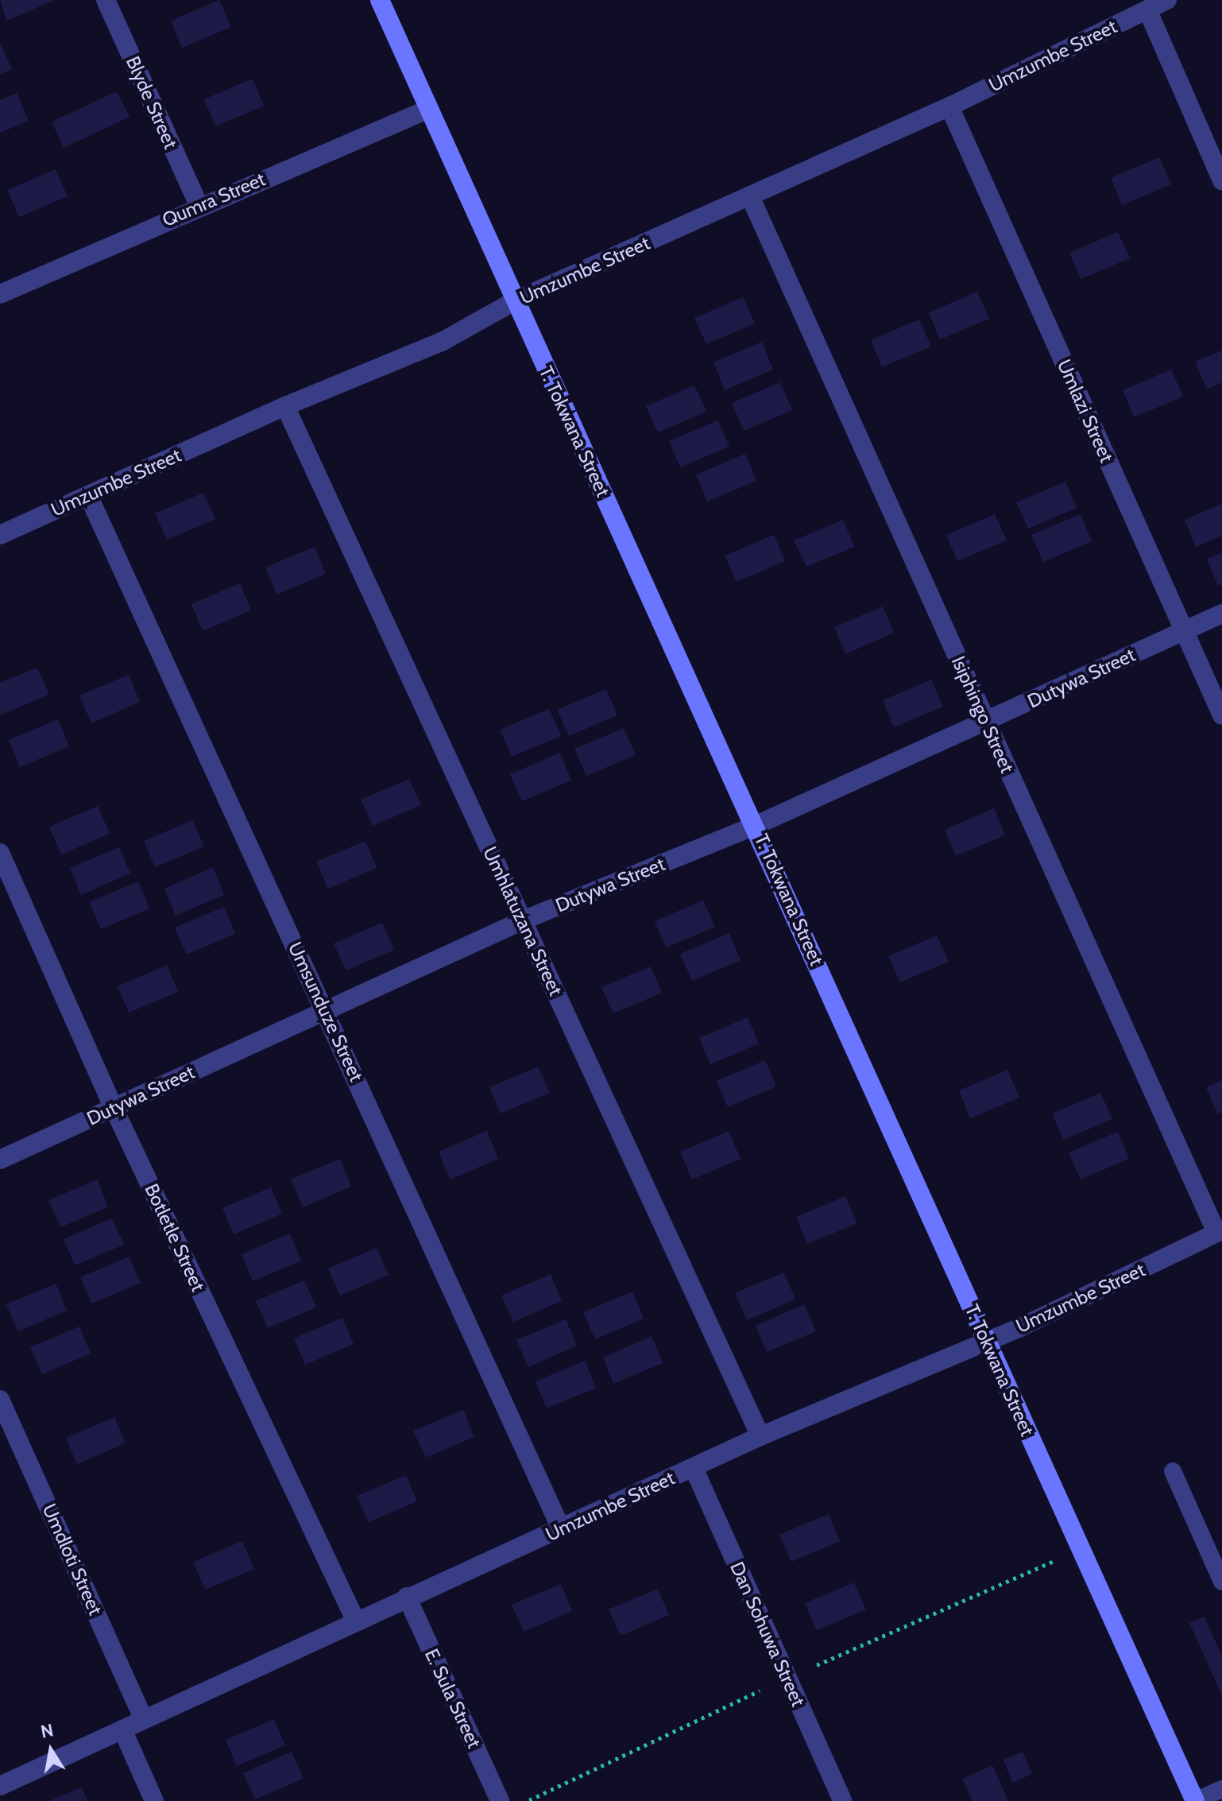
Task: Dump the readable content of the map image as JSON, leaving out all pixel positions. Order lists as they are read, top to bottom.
{
  "streets": {
    "street": [
      "Umzumbe Street",
      "Blyde Street",
      "Qumra Street",
      "Umlazi Street",
      "T. Tokwana Street",
      "Dutywa Street",
      "Isiphingo Street",
      "Umhlatuzana Street",
      "Umsunduze Street",
      "Botletle Street",
      "Umdloti Street",
      "Dan Sohuwa Street",
      "E. Sula Street"
    ]
  },
  "crossings": [
    ["Umzumbe Street", "Umlazi Street"],
    ["Umzumbe Street", "T. Tokwana Street"],
    ["Umzumbe Street", "Isiphingo Street"],
    ["Umzumbe Street", "Umhlatuzana Street"],
    ["Umzumbe Street", "Umsunduze Street"],
    ["Umzumbe Street", "Botletle Street"],
    ["Umzumbe Street", "Umdloti Street"],
    ["Umzumbe Street", "Dan Sohuwa Street"],
    ["Umzumbe Street", "E. Sula Street"],
    ["Blyde Street", "Qumra Street"],
    ["Qumra Street", "T. Tokwana Street"],
    ["Umlazi Street", "Dutywa Street"],
    ["T. Tokwana Street", "Dutywa Street"],
    ["Dutywa Street", "Isiphingo Street"],
    ["Dutywa Street", "Umhlatuzana Street"],
    ["Dutywa Street", "Umsunduze Street"],
    ["Dutywa Street", "Botletle Street"]
  ],
  "north": "top"
}
